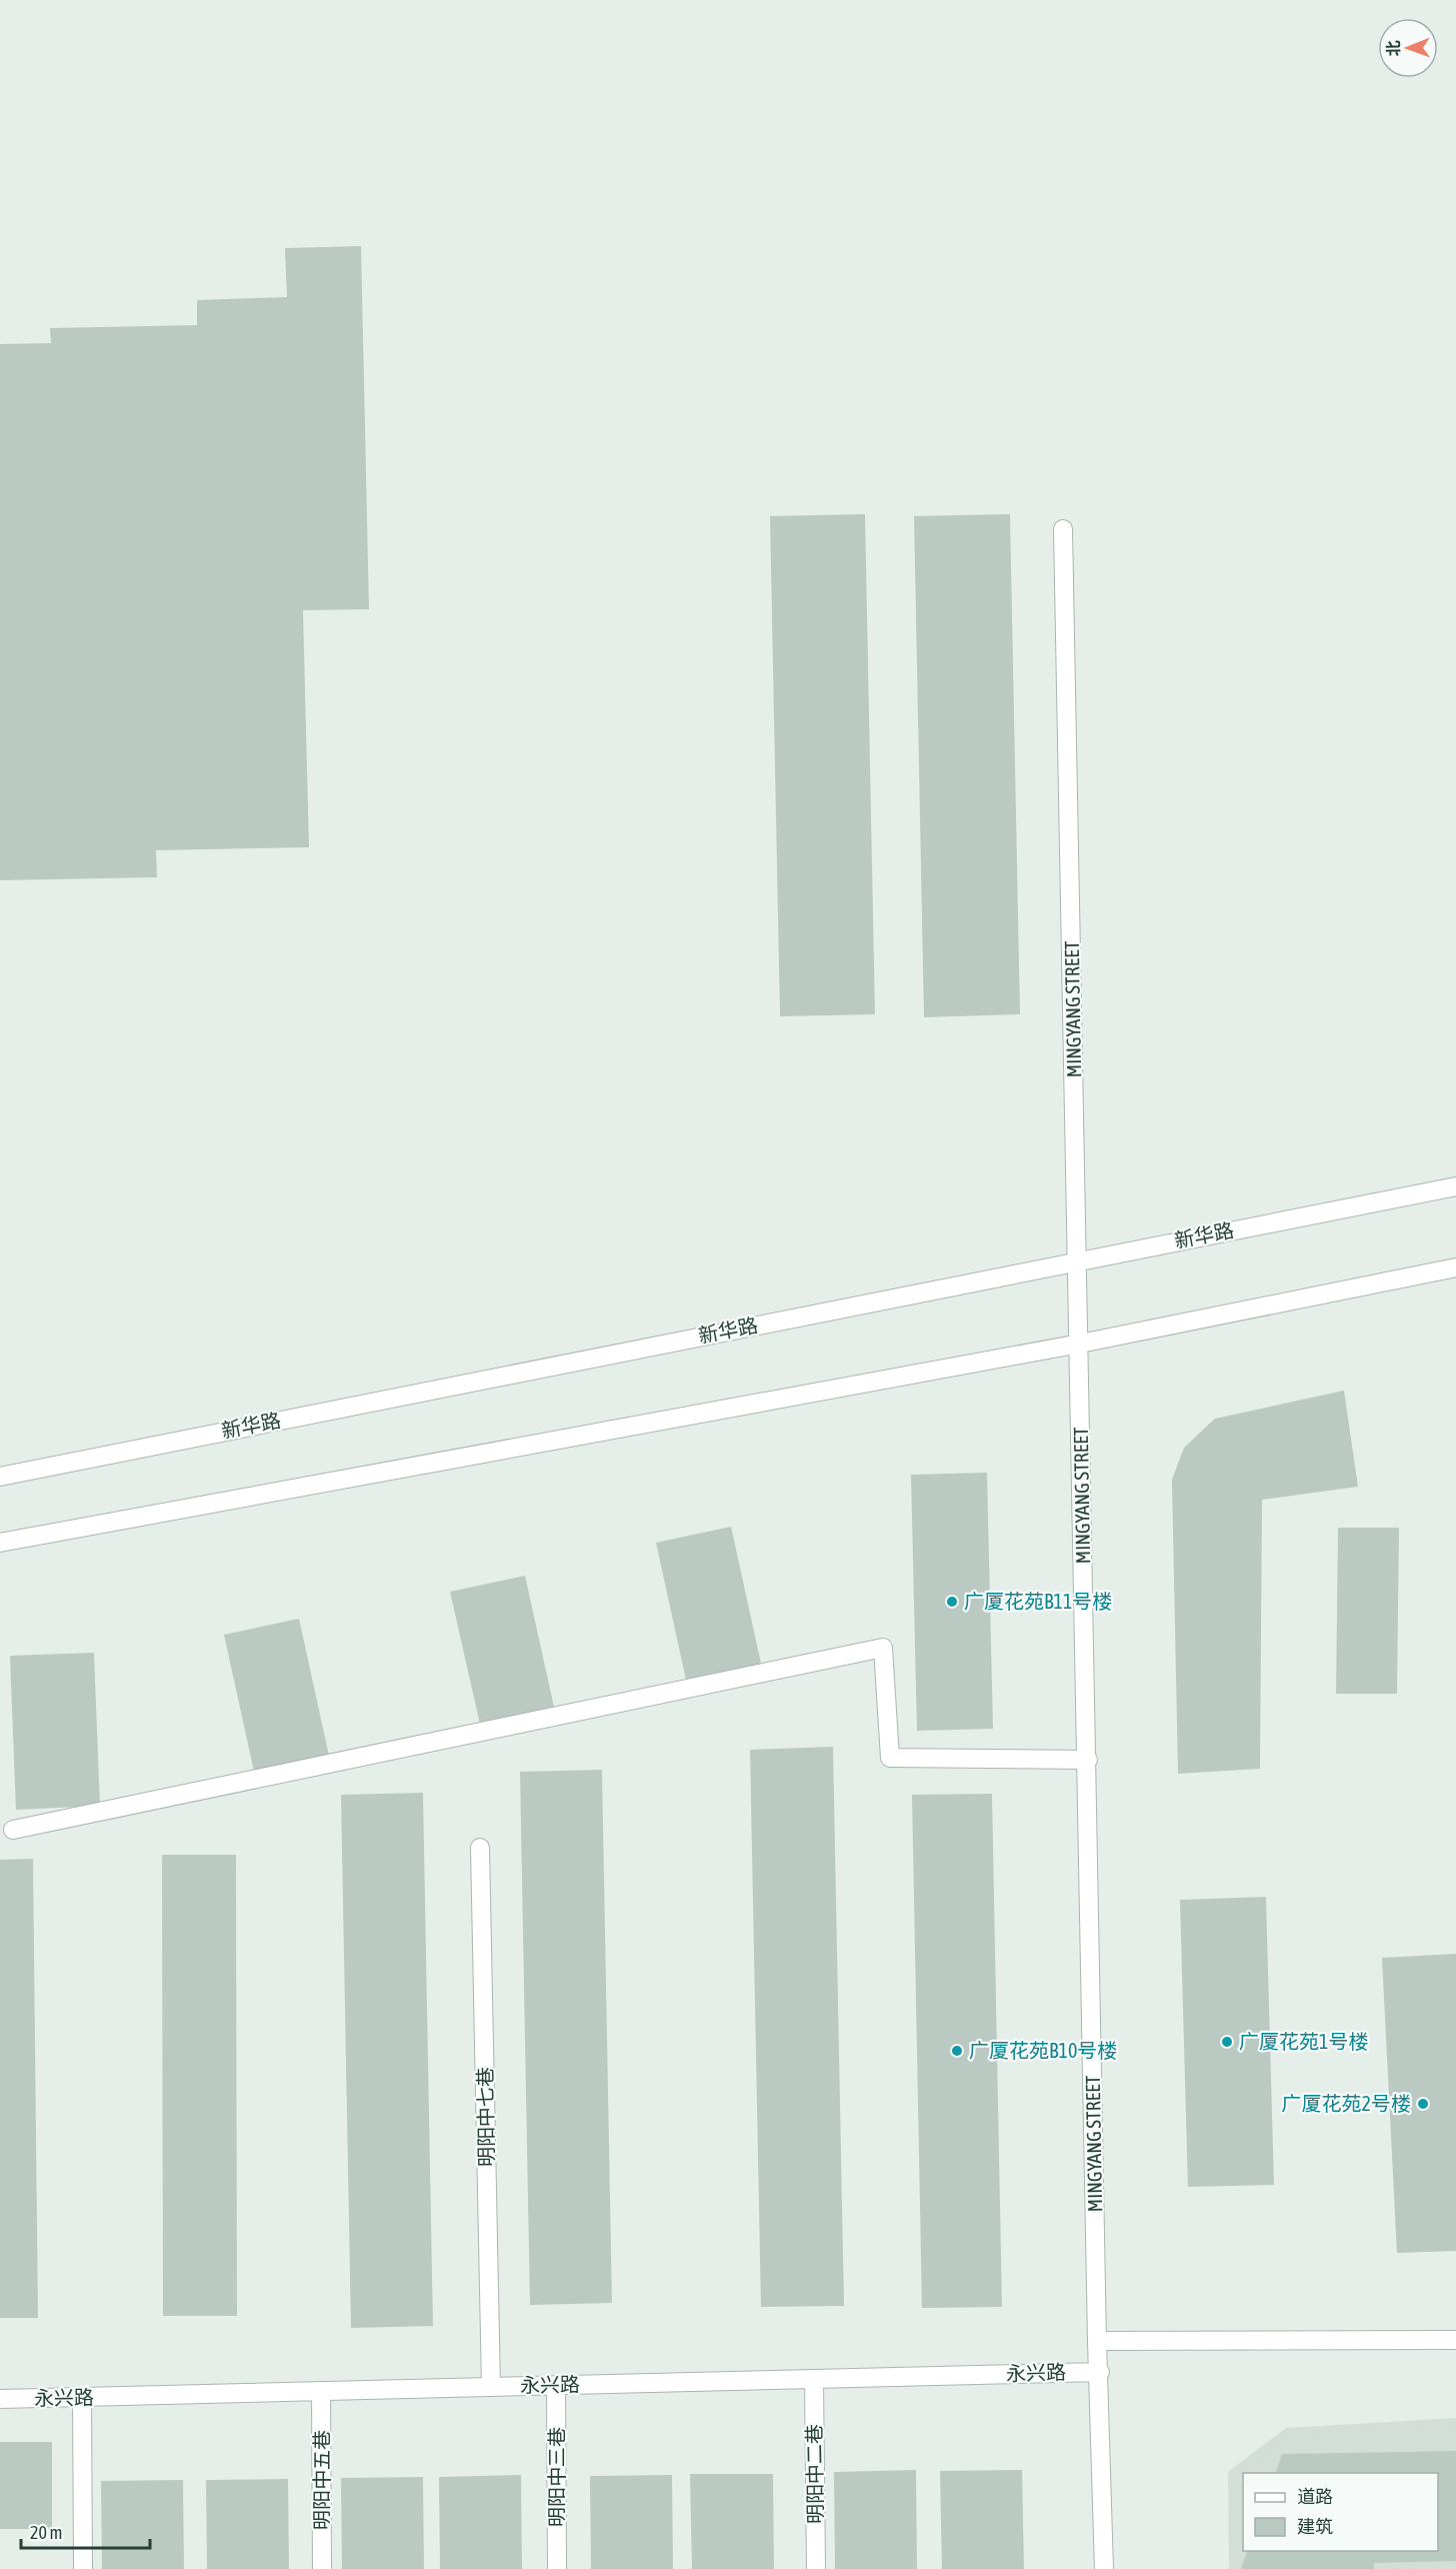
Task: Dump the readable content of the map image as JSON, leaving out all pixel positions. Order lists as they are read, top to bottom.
{
  "streets": {
    "street": [
      "MINGYANG STREET",
      "新华路",
      "明阳中七巷",
      "永兴路",
      "明阳中二巷",
      "明阳中三巷",
      "明阳中五巷"
    ]
  },
  "crossings": [
    ["MINGYANG STREET", "新华路"],
    ["MINGYANG STREET", "永兴路"],
    ["明阳中七巷", "永兴路"],
    ["永兴路", "明阳中二巷"],
    ["永兴路", "明阳中三巷"],
    ["永兴路", "明阳中五巷"]
  ],
  "places": [
    "广厦花苑B11号楼",
    "广厦花苑1号楼",
    "广厦花苑B10号楼",
    "广厦花苑2号楼"
  ],
  "legend": ["道路", "建筑"],
  "scale_bar": "20 m",
  "north": "left"
}
